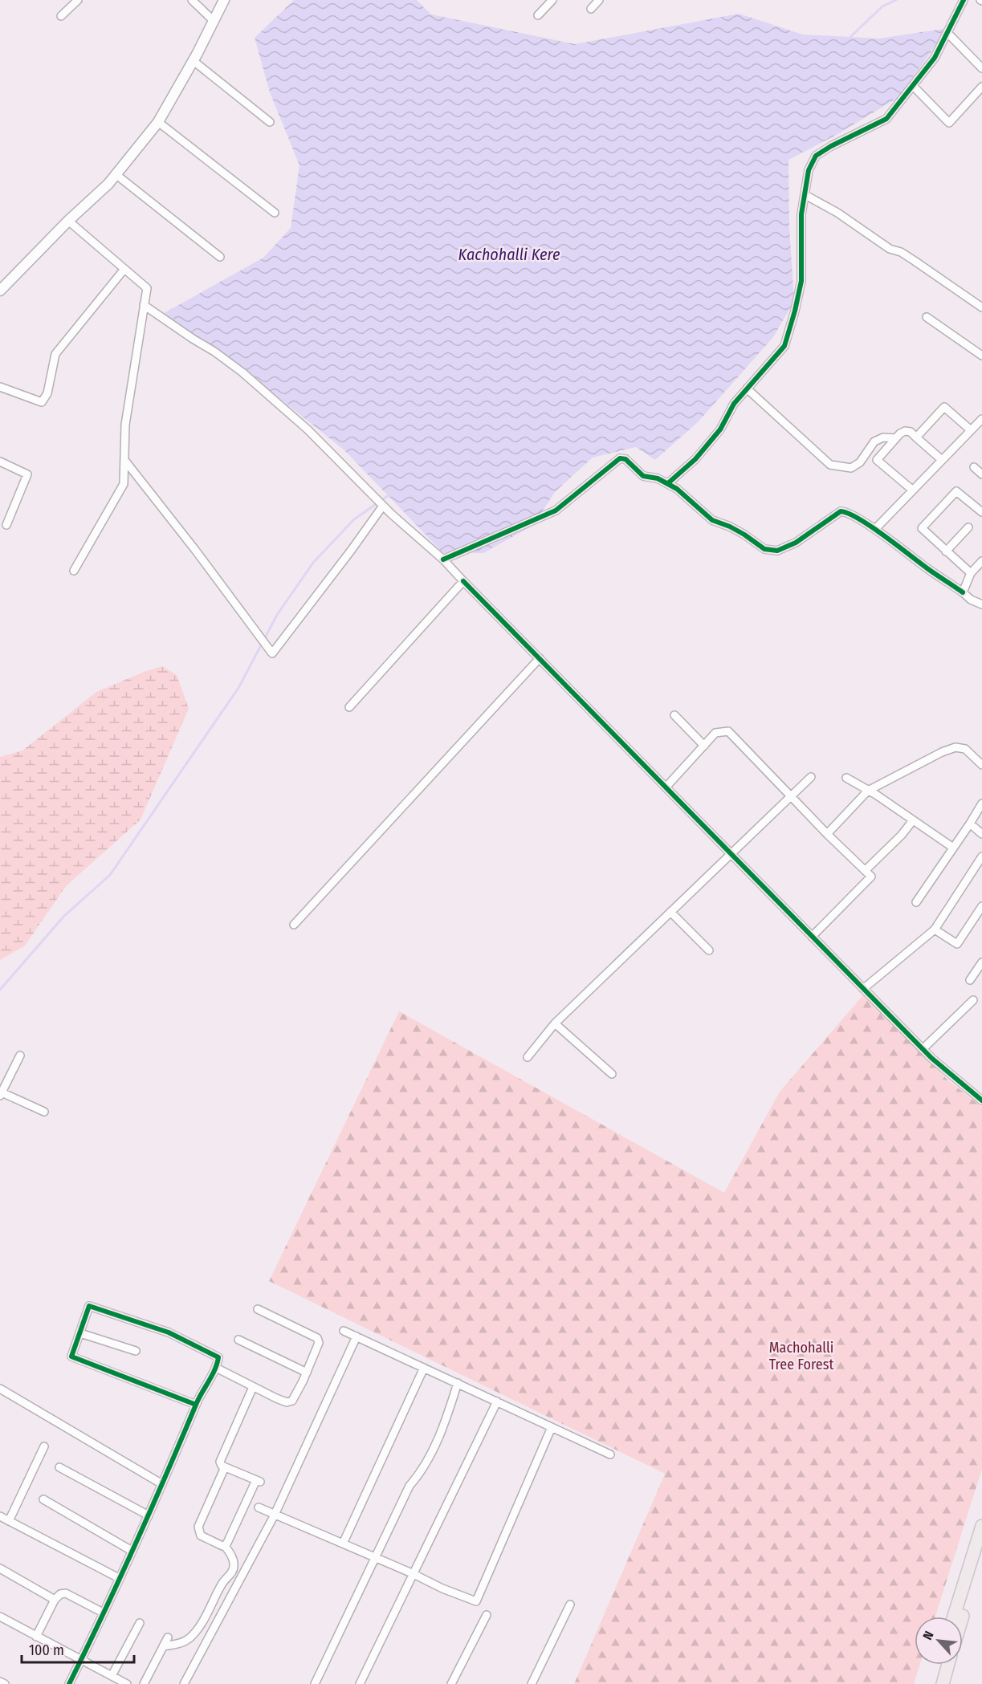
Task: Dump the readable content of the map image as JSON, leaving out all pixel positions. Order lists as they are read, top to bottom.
{
  "water": ["Kachohalli Kere"],
  "parks": ["Machohalli Tree Forest"],
  "scale_bar": "100 m",
  "north": "top left"
}
